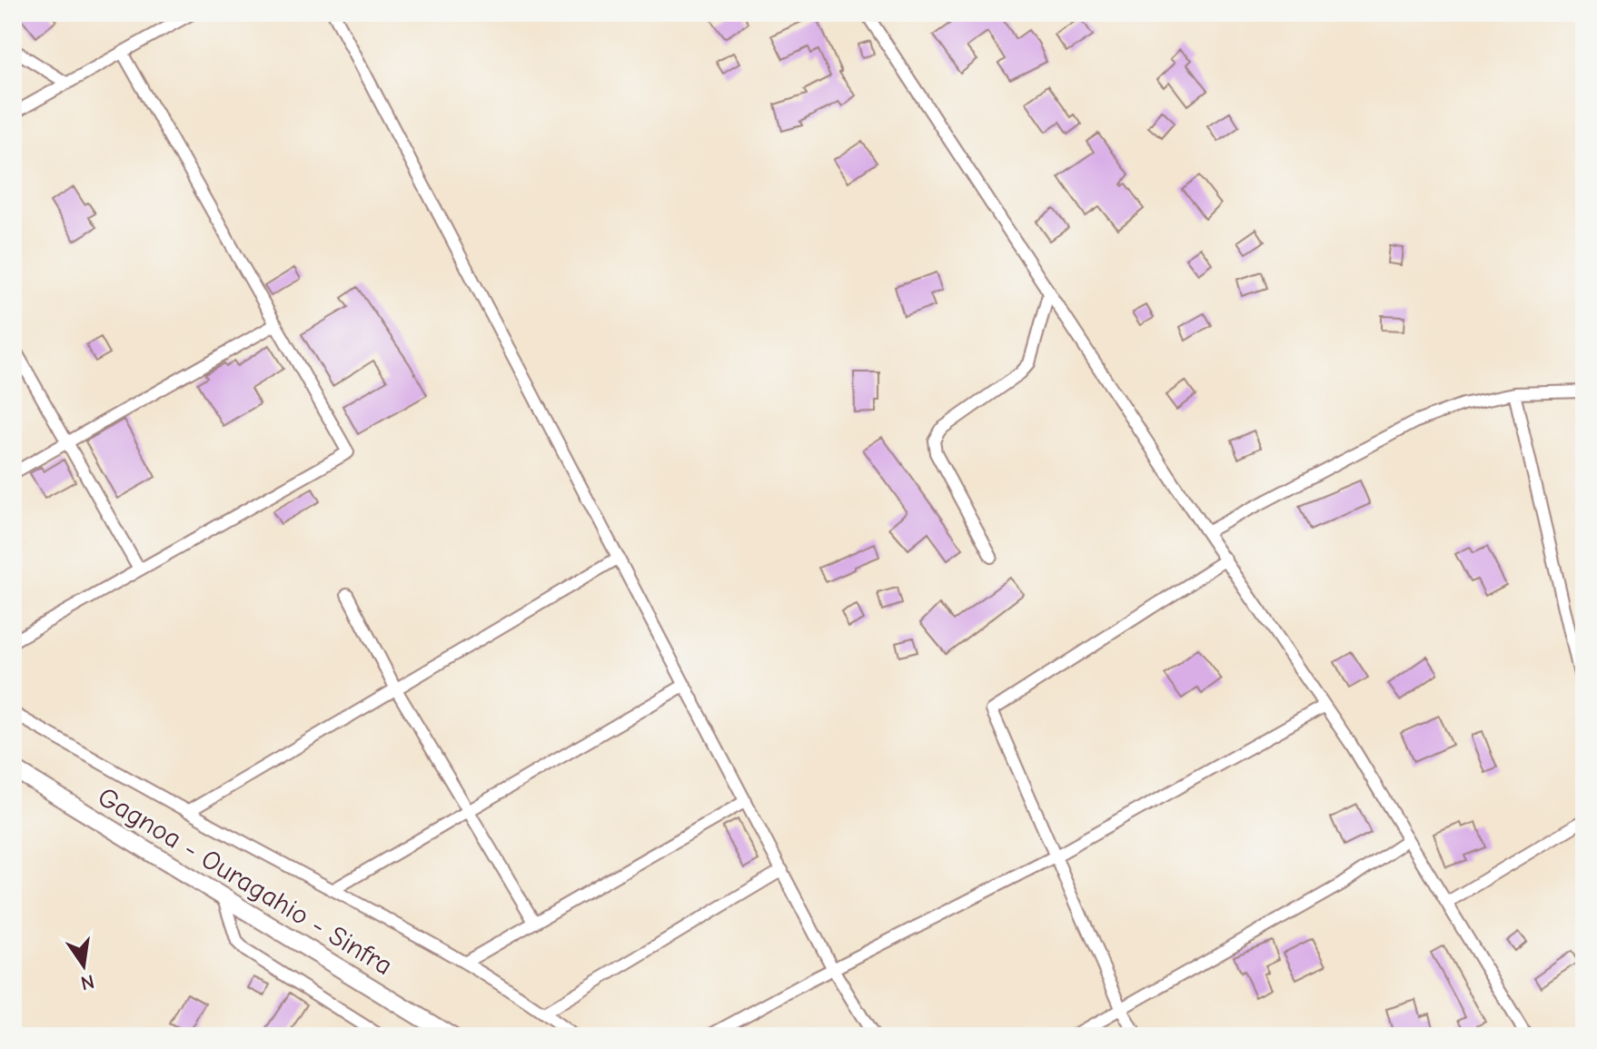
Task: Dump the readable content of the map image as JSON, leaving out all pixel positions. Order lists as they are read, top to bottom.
{
  "streets": {
    "main road": ["Gagnoa - Ouragahio - Sinfra"]
  },
  "north": "bottom"
}
